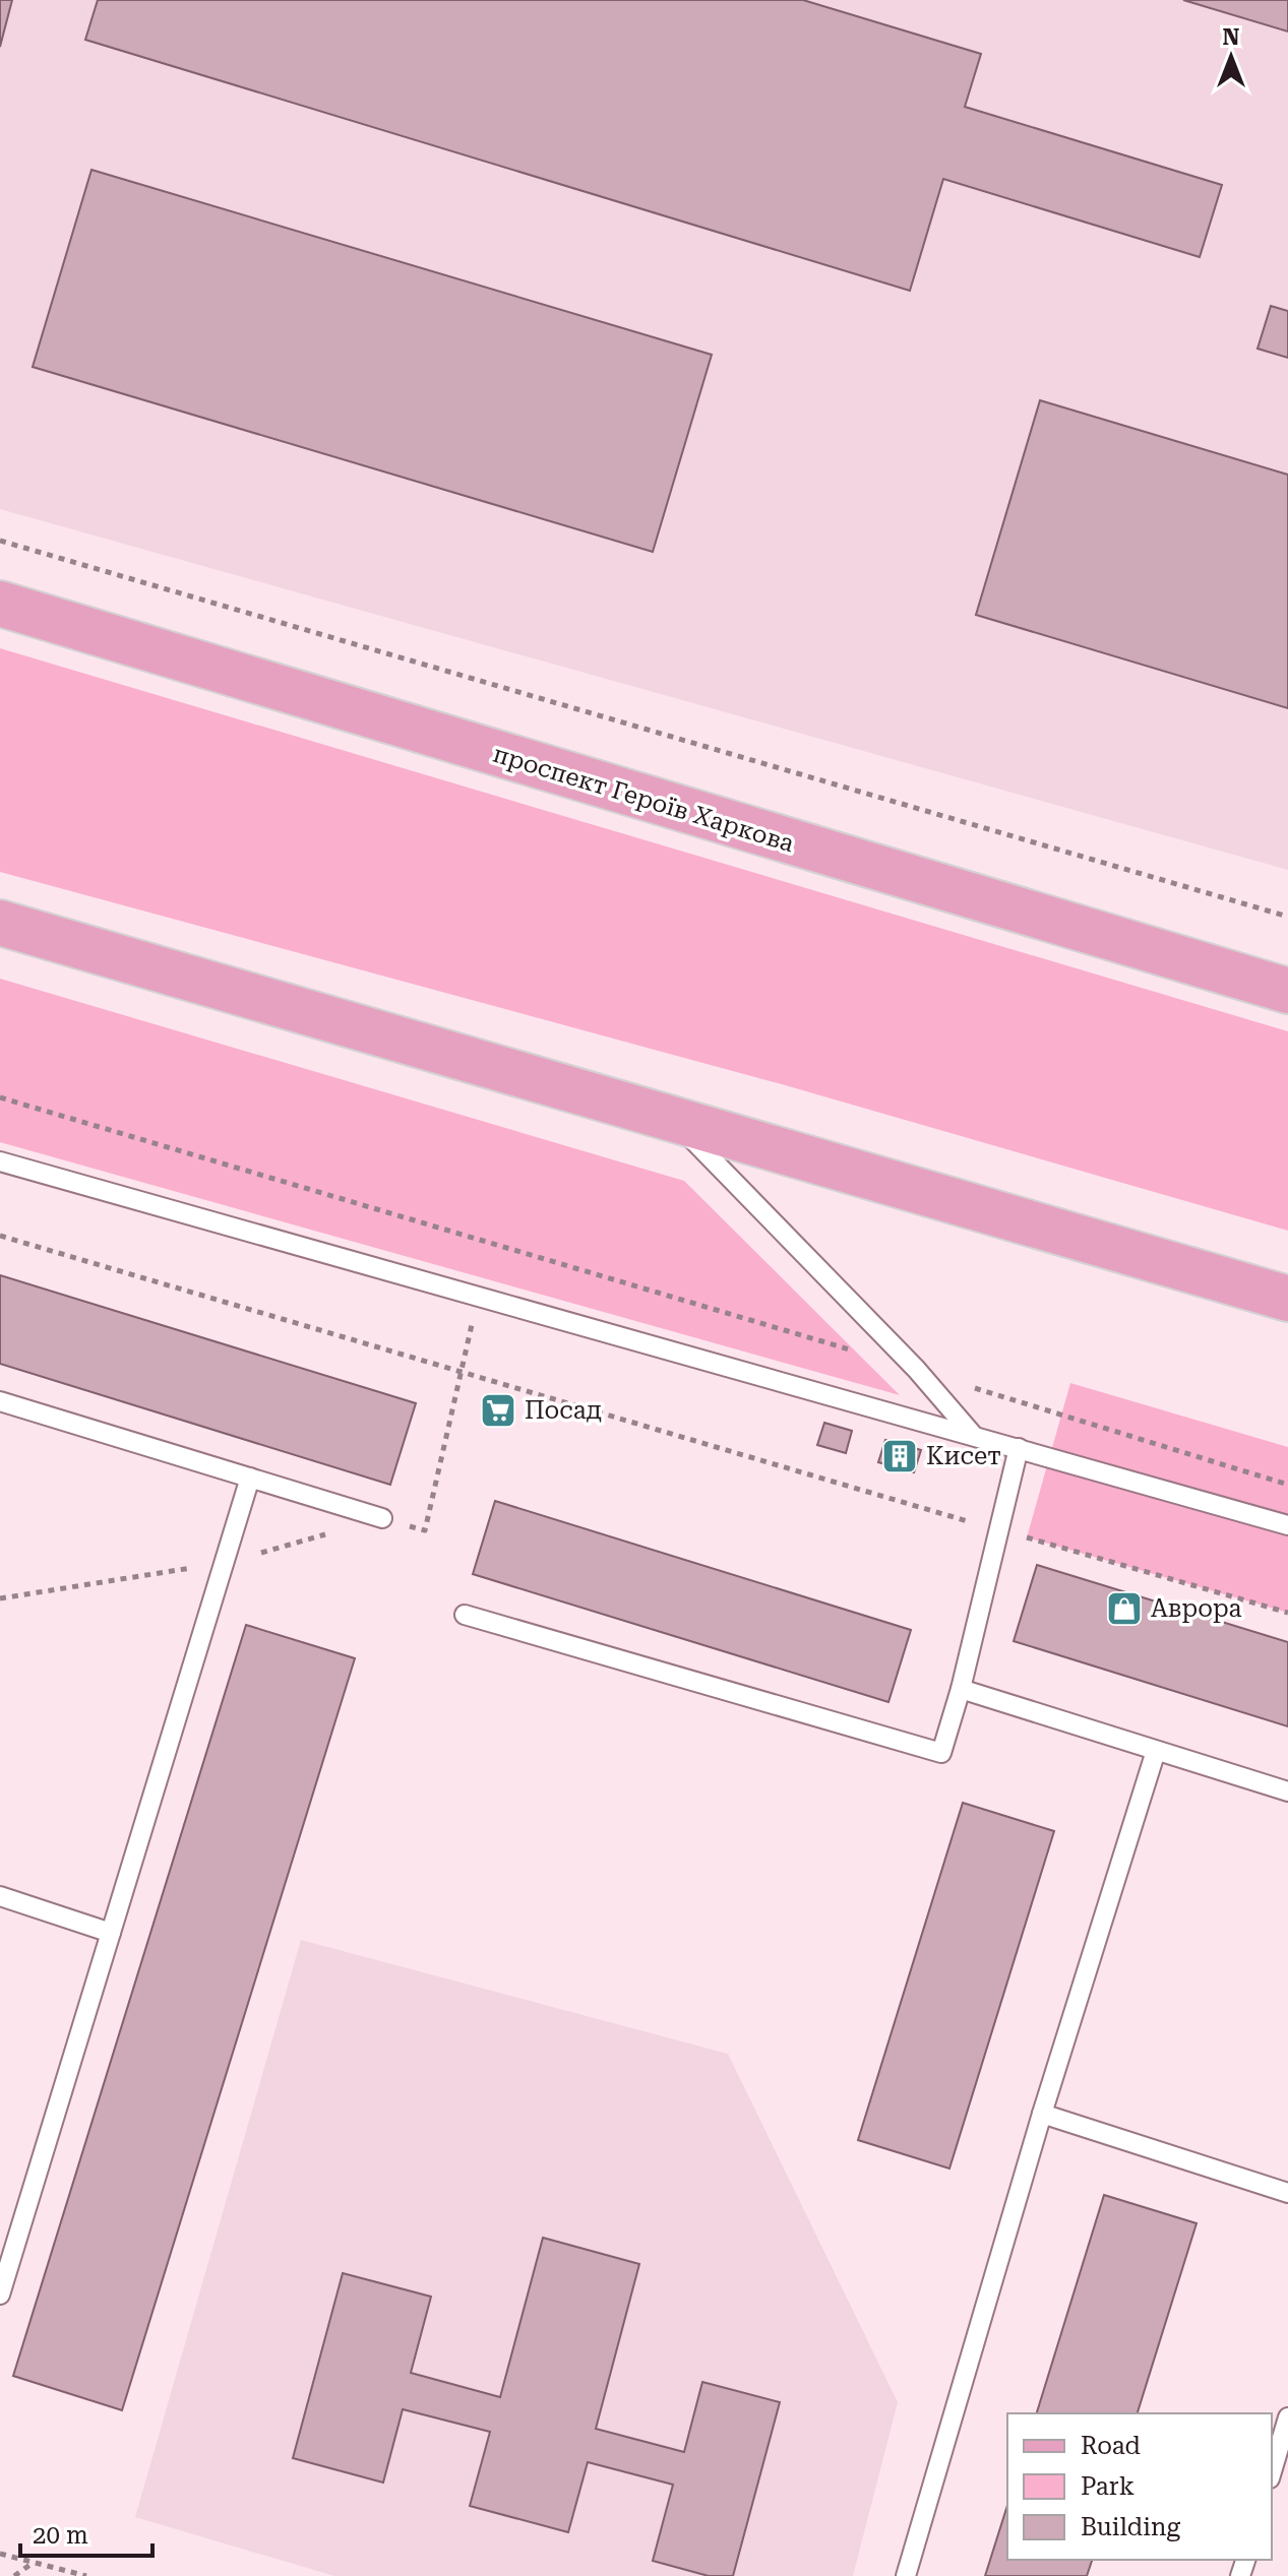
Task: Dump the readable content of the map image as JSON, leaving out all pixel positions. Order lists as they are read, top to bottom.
{
  "streets": {
    "main road": ["проспект Героїв Харкова"]
  },
  "places": {
    "supermarket": ["Посад"],
    "building": ["Кисет"],
    "shop": ["Аврора"]
  },
  "legend": ["Road", "Park", "Building"],
  "scale_bar": "20 m",
  "north": "top"
}
